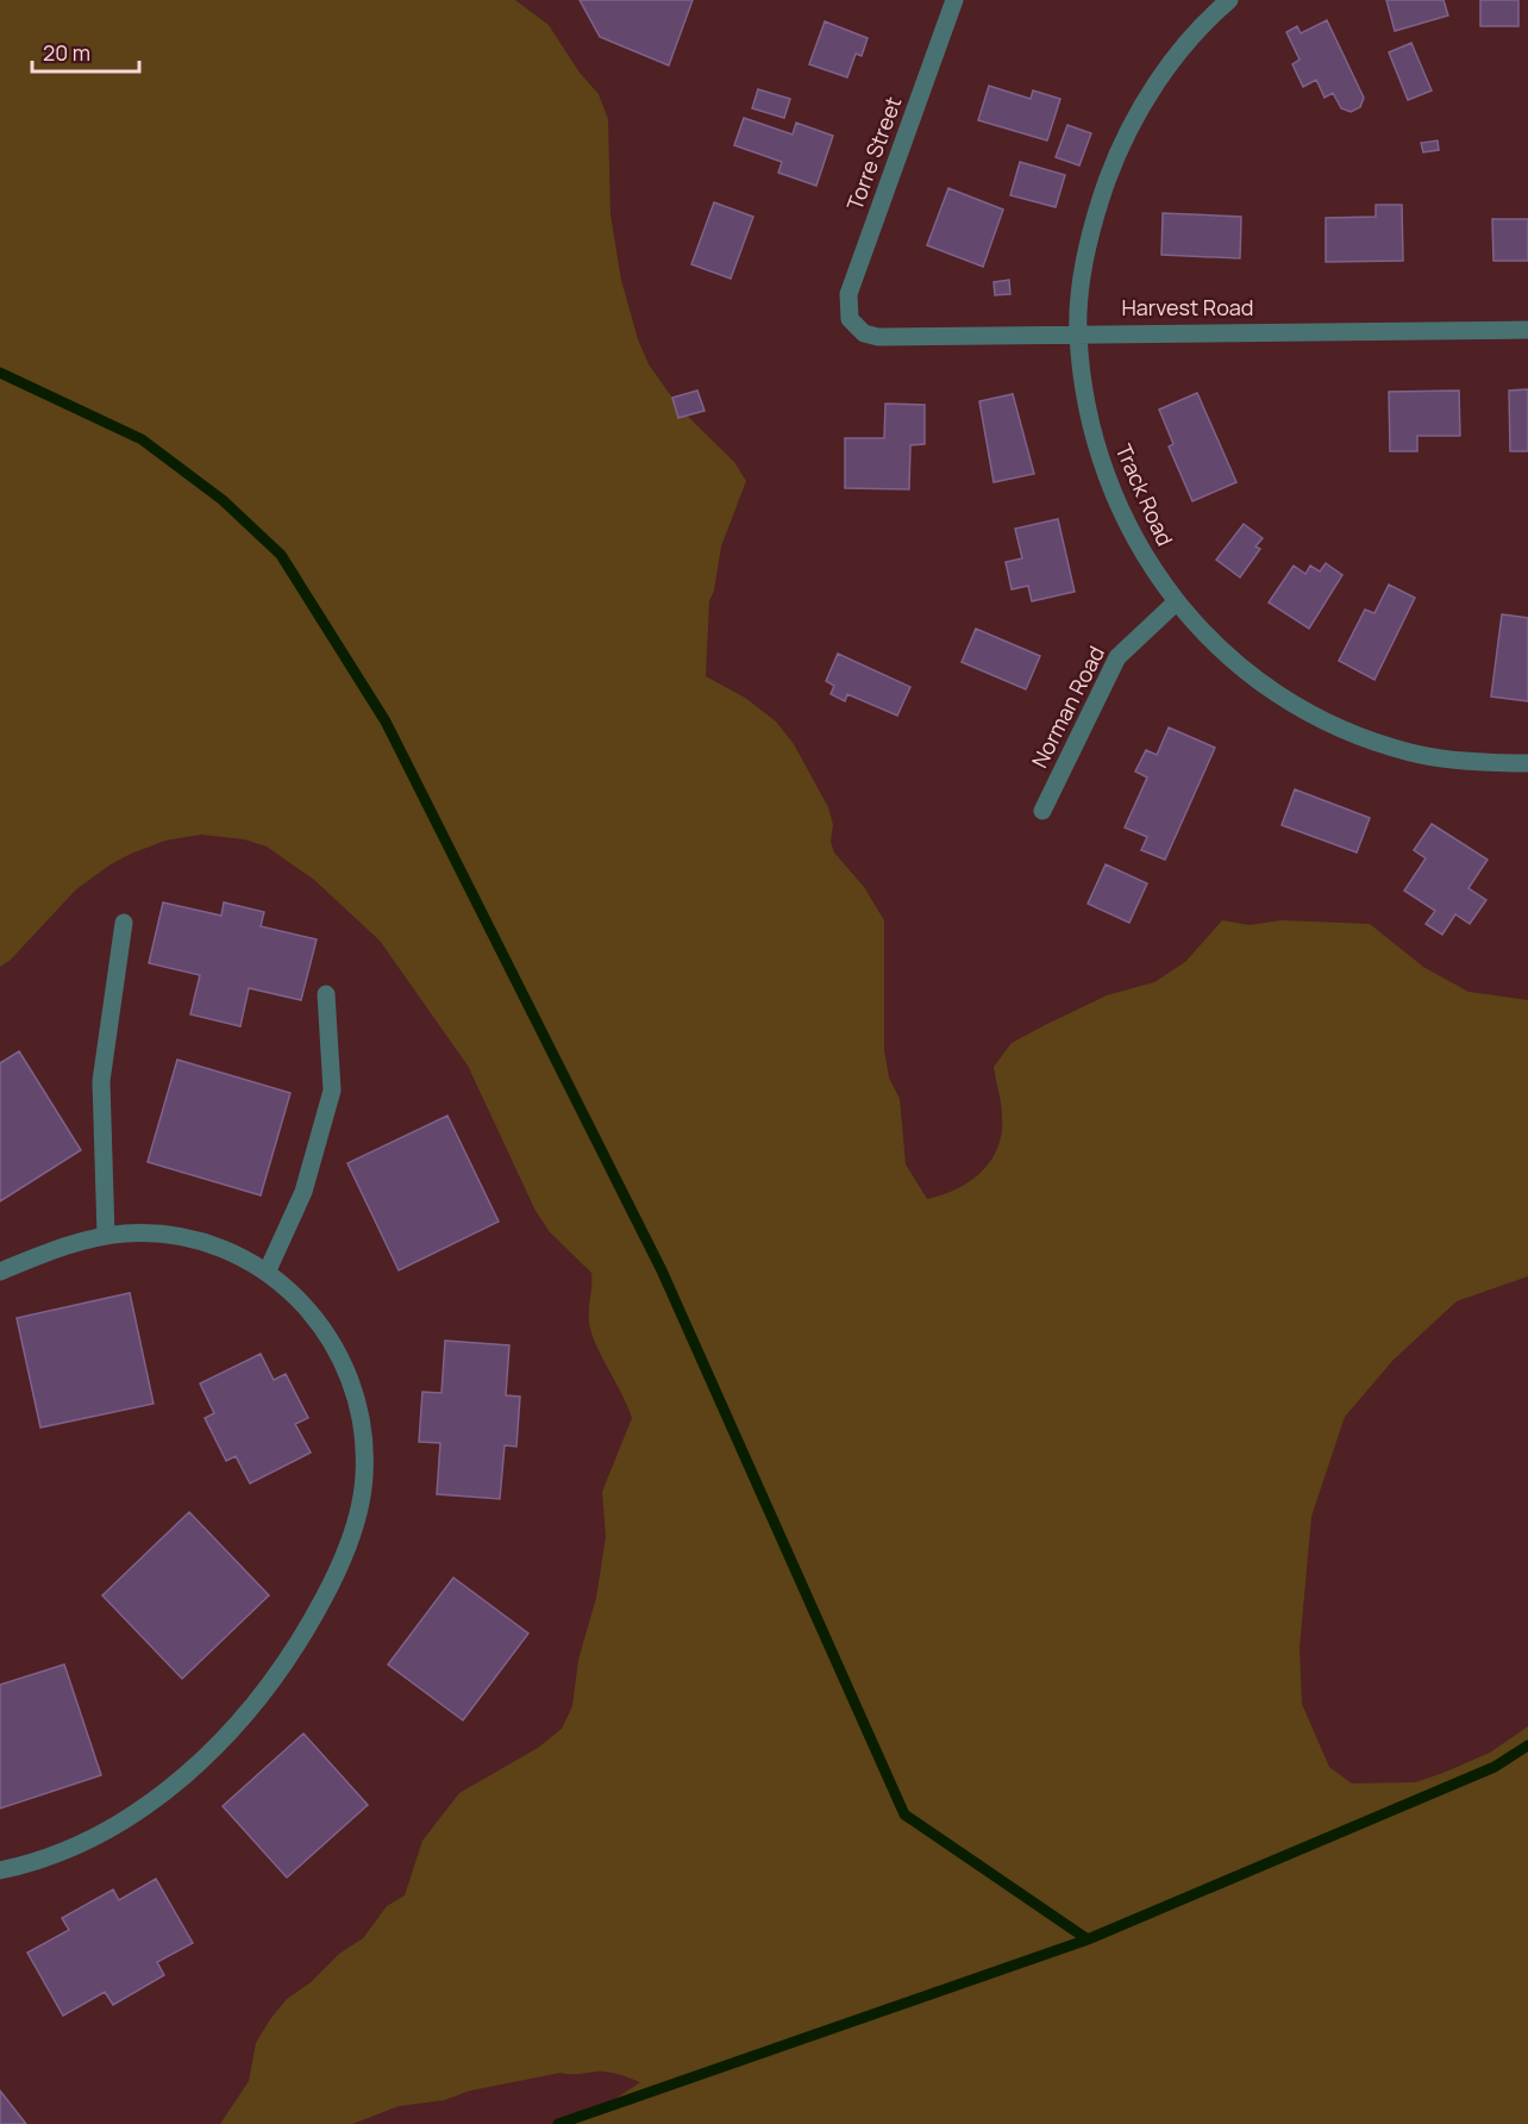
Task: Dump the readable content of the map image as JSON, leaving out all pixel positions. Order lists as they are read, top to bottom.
{
  "streets": {
    "street": [
      "Torre Street",
      "Harvest Road",
      "Track Road",
      "Norman Road"
    ]
  },
  "crossings": [
    ["Torre Street", "Harvest Road"],
    ["Harvest Road", "Track Road"],
    ["Track Road", "Norman Road"]
  ],
  "scale_bar": "20 m"
}
